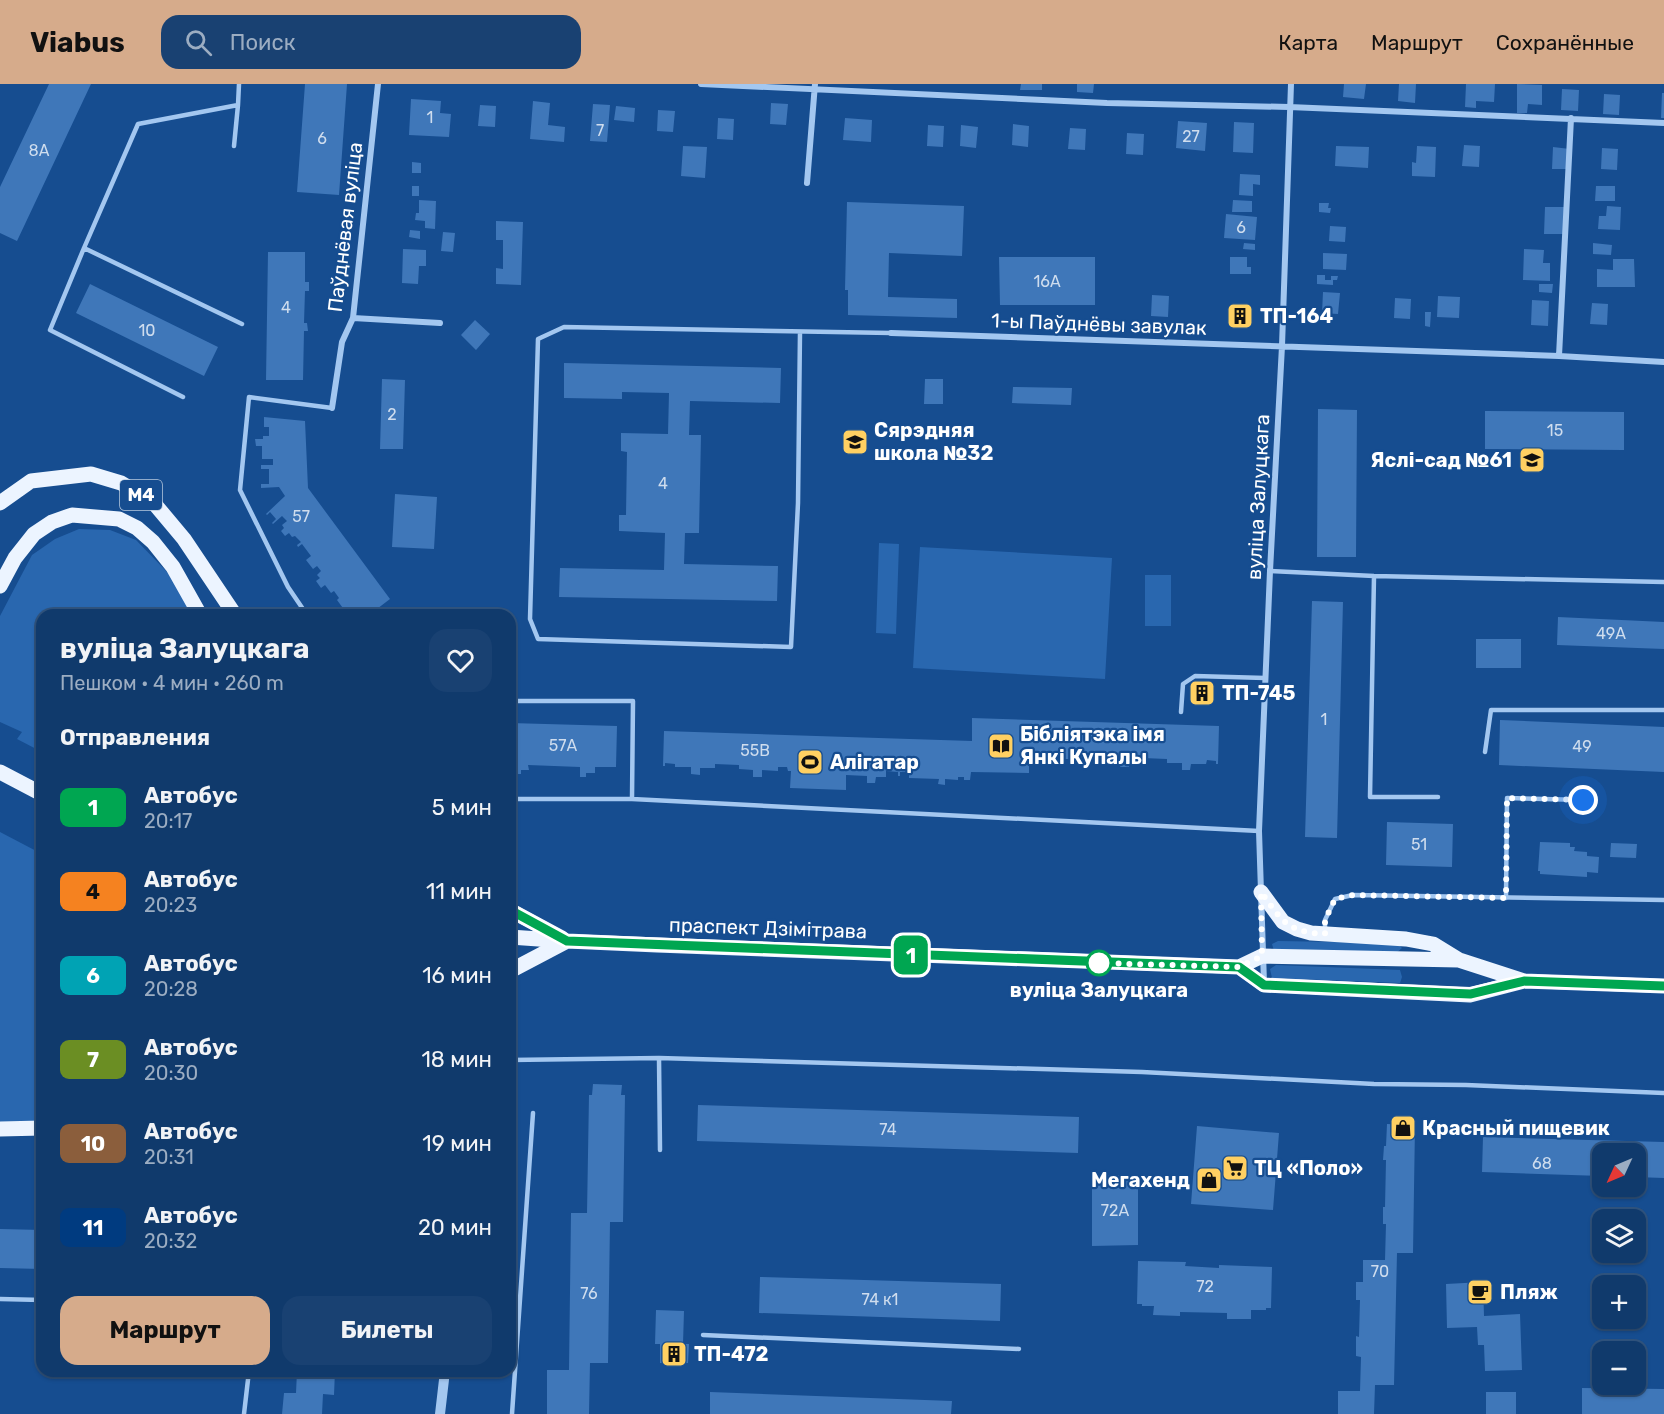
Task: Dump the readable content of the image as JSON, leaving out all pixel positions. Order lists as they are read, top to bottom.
{
  "streets": {
    "main road": ["М4", "праспект Дзімітрава"],
    "street": ["Паўднёвая вуліца", "1-ы Паўднёвы завулак", "вуліца Залуцкага"]
  },
  "crossings": [
    ["1-ы Паўднёвы завулак", "вуліца Залуцкага"]
  ],
  "places": {
    "building": ["ТП-164", "ТП-745", "ТП-472"],
    "school or university": ["Сярэдняя школа №32", "Яслі-сад №61"],
    "library": ["Бібліятэка імя Янкі Купалы"],
    "sports": ["Алігатар"],
    "other": ["вуліца Залуцкага"],
    "shop": ["Красный пищевик", "Мегахенд"],
    "supermarket": ["ТЦ «Поло»"],
    "cafe": ["Пляж"]
  },
  "lines": ["bus line 1"],
  "house_numbers": [
    "1",
    "7",
    "27",
    "6",
    "8А",
    "6",
    "16А",
    "4",
    "10",
    "2",
    "15",
    "4",
    "57",
    "49А",
    "1",
    "57А",
    "49",
    "55В",
    "51",
    "74",
    "68",
    "72А",
    "70",
    "72",
    "76",
    "74 к1"
  ],
  "north": "bottom left",
  "page": {
    "header": "Viabus",
    "search": "Поиск",
    "nav": ["Карта", "Маршрут", "Сохранённые"],
    "on_map": "1",
    "heading": [
      ["вуліца Залуцкага", "Пешком · 4 мин · 260 m"],
      "Отправления"
    ],
    "list": [
      {
        "mark": "1",
        "name": "Автобус",
        "note": "20:17",
        "value": "5 мин"
      },
      {
        "mark": "4",
        "name": "Автобус",
        "note": "20:23",
        "value": "11 мин"
      },
      {
        "mark": "6",
        "name": "Автобус",
        "note": "20:28",
        "value": "16 мин"
      },
      {
        "mark": "7",
        "name": "Автобус",
        "note": "20:30",
        "value": "18 мин"
      },
      {
        "mark": "10",
        "name": "Автобус",
        "note": "20:31",
        "value": "19 мин"
      },
      {
        "mark": "11",
        "name": "Автобус",
        "note": "20:32",
        "value": "20 мин"
      }
    ],
    "map_buttons": ["+", "−"],
    "buttons": ["Маршрут", "Билеты"]
  }
}
